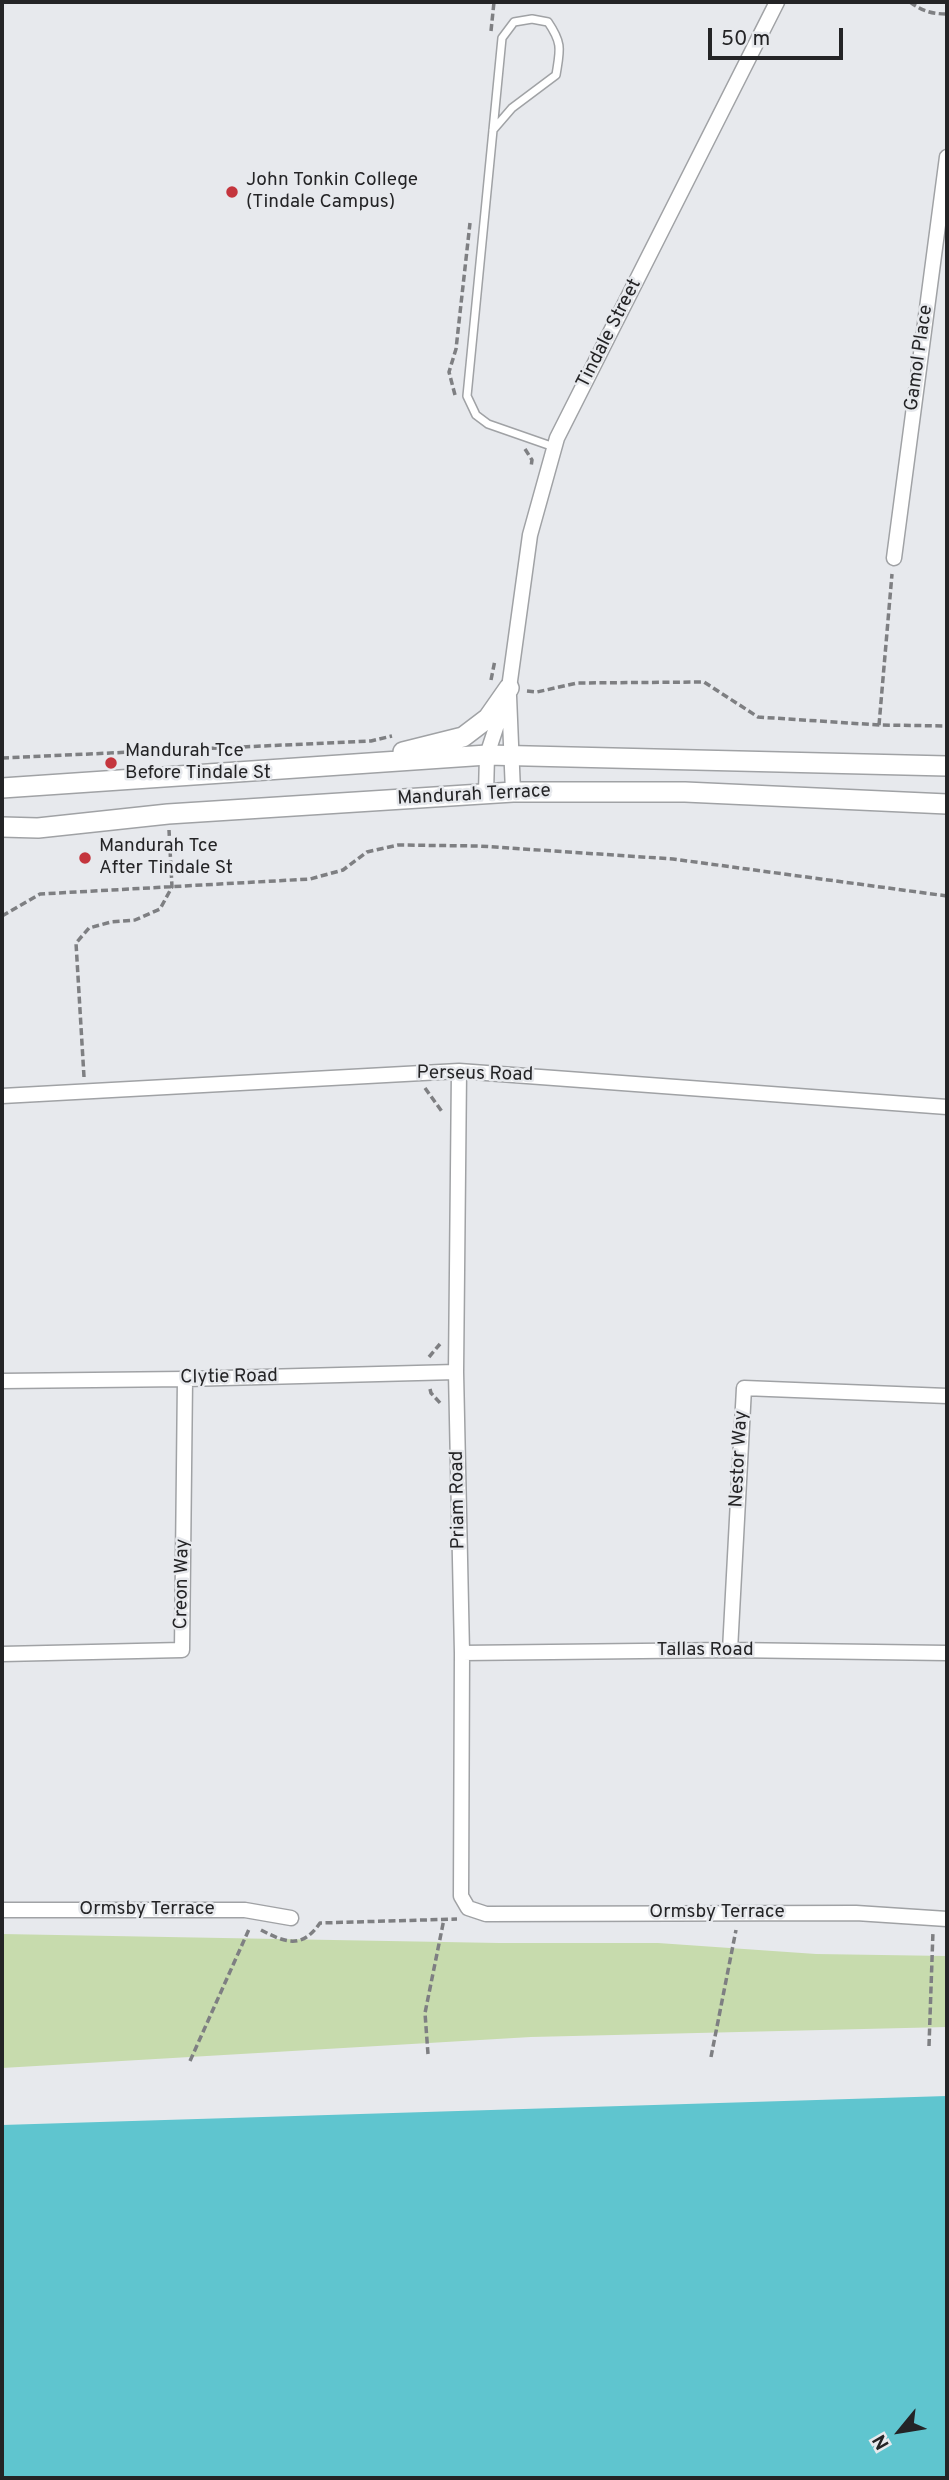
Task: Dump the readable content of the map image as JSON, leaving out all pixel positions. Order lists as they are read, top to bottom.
{
  "streets": {
    "main road": ["Mandurah Terrace"],
    "street": [
      "Tindale Street",
      "Gamol Place",
      "Perseus Road",
      "Clytie Road",
      "Nestor Way",
      "Priam Road",
      "Creon Way",
      "Tallas Road",
      "Ormsby Terrace"
    ]
  },
  "crossings": [
    ["Tindale Street", "Mandurah Terrace"],
    ["Perseus Road", "Priam Road"],
    ["Clytie Road", "Priam Road"],
    ["Clytie Road", "Creon Way"],
    ["Nestor Way", "Tallas Road"],
    ["Priam Road", "Tallas Road"],
    ["Priam Road", "Ormsby Terrace"]
  ],
  "places": ["John Tonkin College (Tindale Campus)", "Mandurah Tce Before Tindale St", "Mandurah Tce After Tindale St"],
  "scale_bar": "50 m",
  "north": "bottom left"
}
